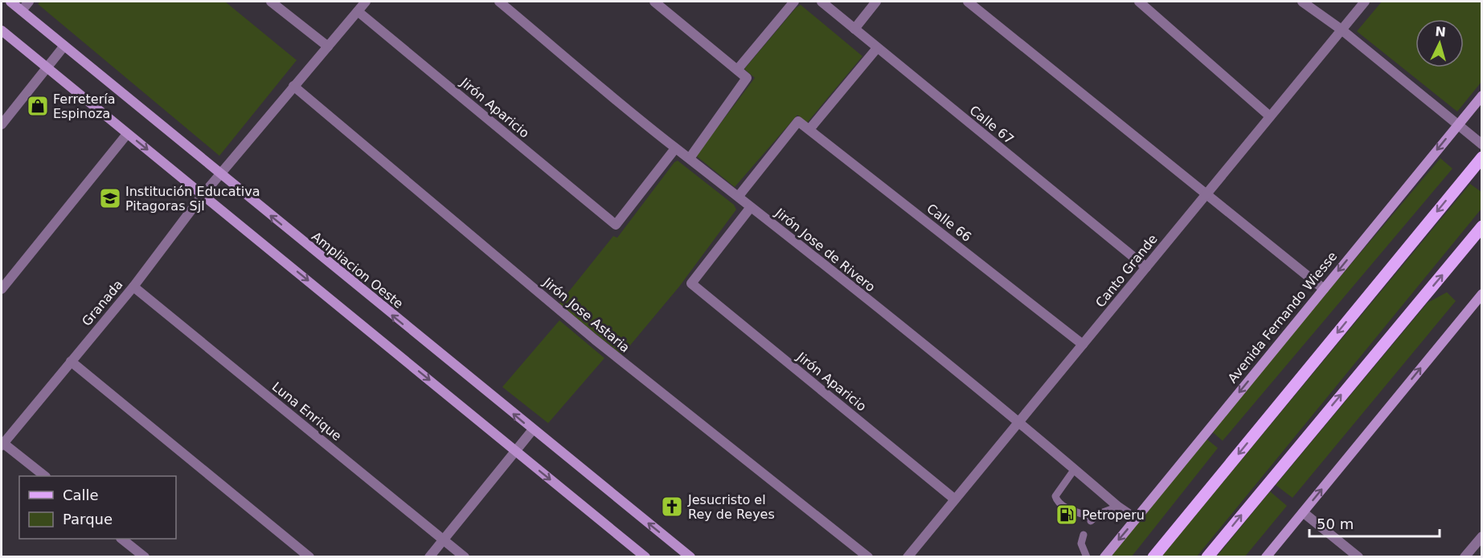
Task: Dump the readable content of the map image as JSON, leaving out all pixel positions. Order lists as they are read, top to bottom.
{
  "streets": {
    "main road": ["Ampliacion Oeste", "Avenida Fernando Wiesse"],
    "street": [
      "Jirón Aparicio",
      "Calle 67",
      "Calle 66",
      "Jirón Jose de Rivero",
      "Canto Grande",
      "Granada",
      "Jirón Jose Astaria",
      "Luna Enrique"
    ]
  },
  "crossings": [
    ["Jirón Aparicio", "Jirón Jose de Rivero"],
    ["Jirón Aparicio", "Canto Grande"],
    ["Jirón Aparicio", "Granada"],
    ["Calle 67", "Canto Grande"],
    ["Calle 66", "Jirón Jose de Rivero"],
    ["Calle 66", "Canto Grande"],
    ["Jirón Jose de Rivero", "Canto Grande"],
    ["Jirón Jose de Rivero", "Avenida Fernando Wiesse"],
    ["Ampliacion Oeste", "Granada"],
    ["Granada", "Jirón Jose Astaria"],
    ["Granada", "Luna Enrique"]
  ],
  "places": {
    "shop": ["Ferretería Espinoza"],
    "school or university": ["Institución Educativa Pitagoras Sjl"],
    "church": ["Jesucristo el Rey de Reyes"],
    "fuel station": ["Petroperu"]
  },
  "legend": ["Calle", "Parque"],
  "scale_bar": "50 m",
  "north": "top"
}
